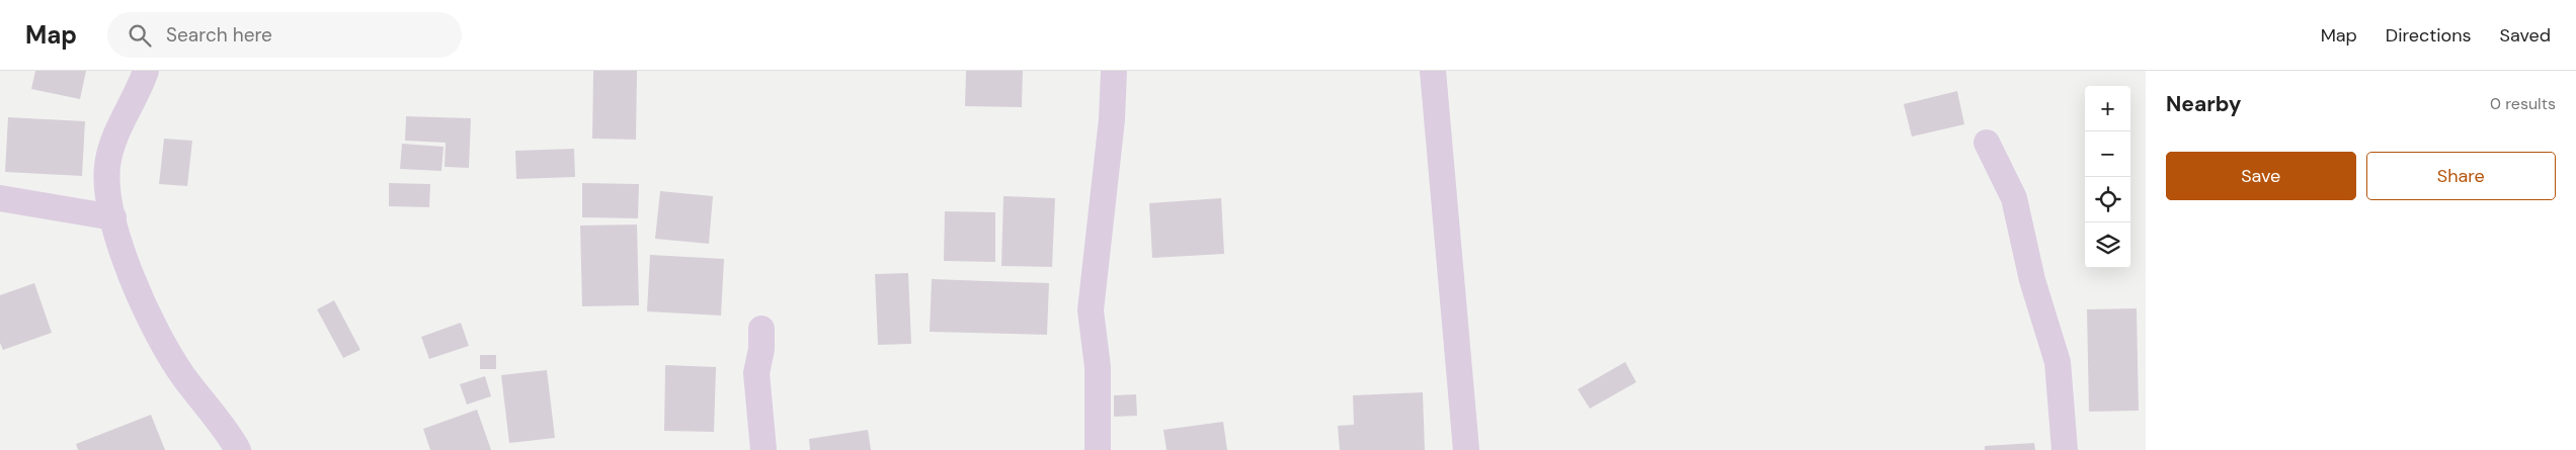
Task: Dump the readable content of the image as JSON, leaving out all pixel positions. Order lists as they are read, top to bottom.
{
  "page": {
    "header": "Map",
    "search": "Search here",
    "nav": ["Map", "Directions", "Saved"],
    "heading": ["Nearby", "0 results"],
    "map_buttons": ["+", "−"],
    "buttons": ["Save", "Share"]
  }
}
